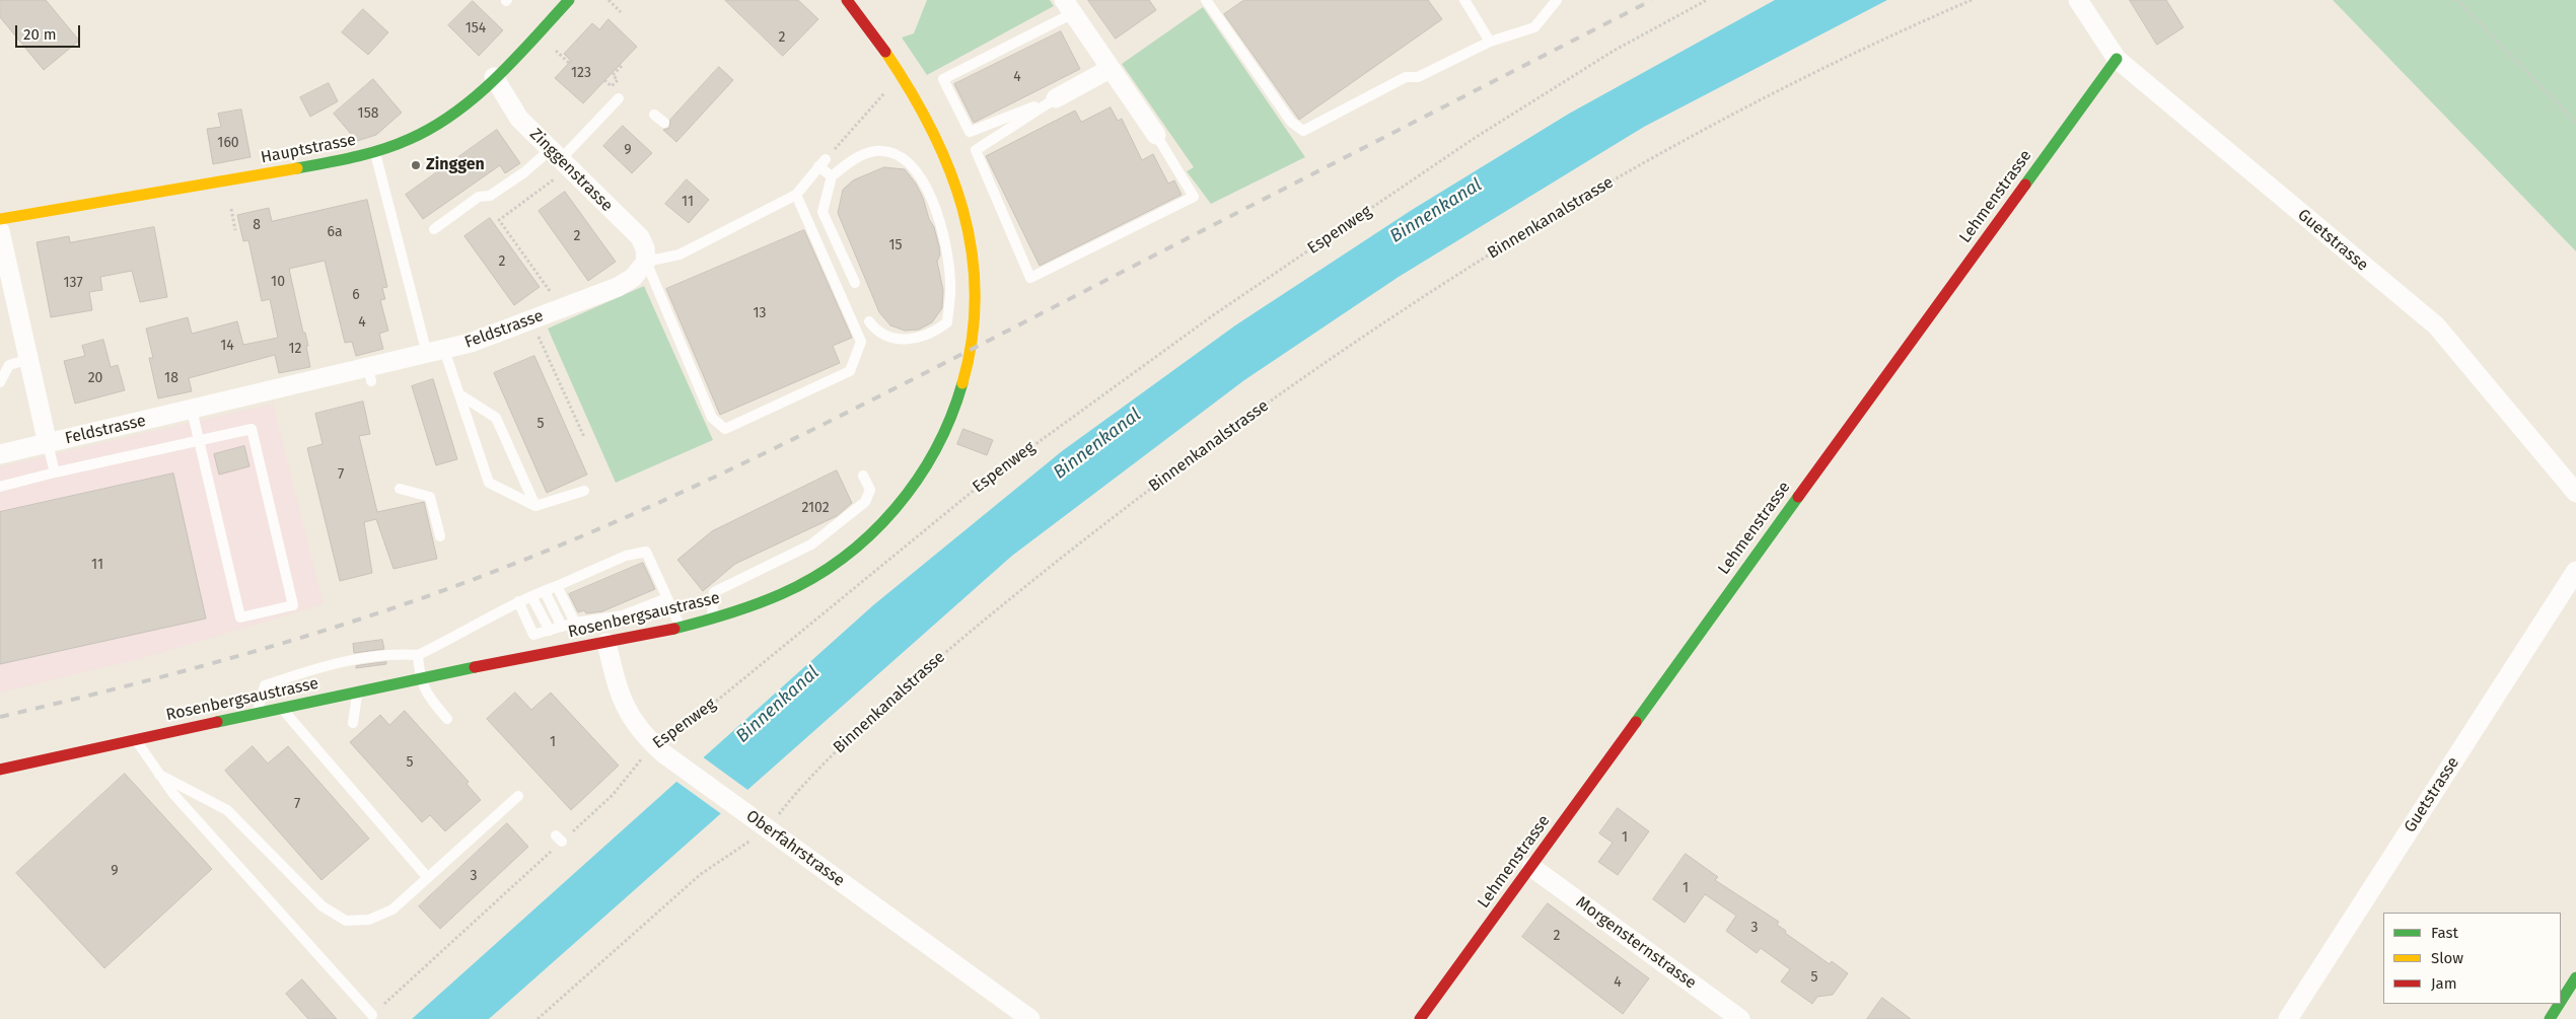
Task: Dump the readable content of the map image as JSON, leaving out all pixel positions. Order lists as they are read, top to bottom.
{
  "streets": {
    "main road": ["Hauptstrasse", "Lehmenstrasse", "Rosenbergsaustrasse"],
    "street": [
      "Zinggenstrasse",
      "Guetstrasse",
      "Feldstrasse",
      "Oberfahrstrasse",
      "Morgensternstrasse"
    ],
    "path": ["Binnenkanalstrasse", "Espenweg"]
  },
  "crossings": [
    ["Hauptstrasse", "Zinggenstrasse"],
    ["Zinggenstrasse", "Feldstrasse"],
    ["Lehmenstrasse", "Guetstrasse"],
    ["Lehmenstrasse", "Morgensternstrasse"],
    ["Binnenkanalstrasse", "Oberfahrstrasse"],
    ["Espenweg", "Oberfahrstrasse"],
    ["Rosenbergsaustrasse", "Oberfahrstrasse"]
  ],
  "water": ["Binnenkanal"],
  "places": ["Zinggen"],
  "house_numbers": [
    "154",
    "2",
    "123",
    "4",
    "158",
    "160",
    "9",
    "11",
    "8",
    "6a",
    "2",
    "15",
    "2",
    "10",
    "137",
    "6",
    "13",
    "4",
    "14",
    "12",
    "20",
    "18",
    "5",
    "7",
    "2102",
    "11",
    "1",
    "5",
    "7",
    "1",
    "9",
    "3",
    "1",
    "3",
    "2",
    "5",
    "4"
  ],
  "legend": ["Fast", "Slow", "Jam"],
  "scale_bar": "20 m"
}
